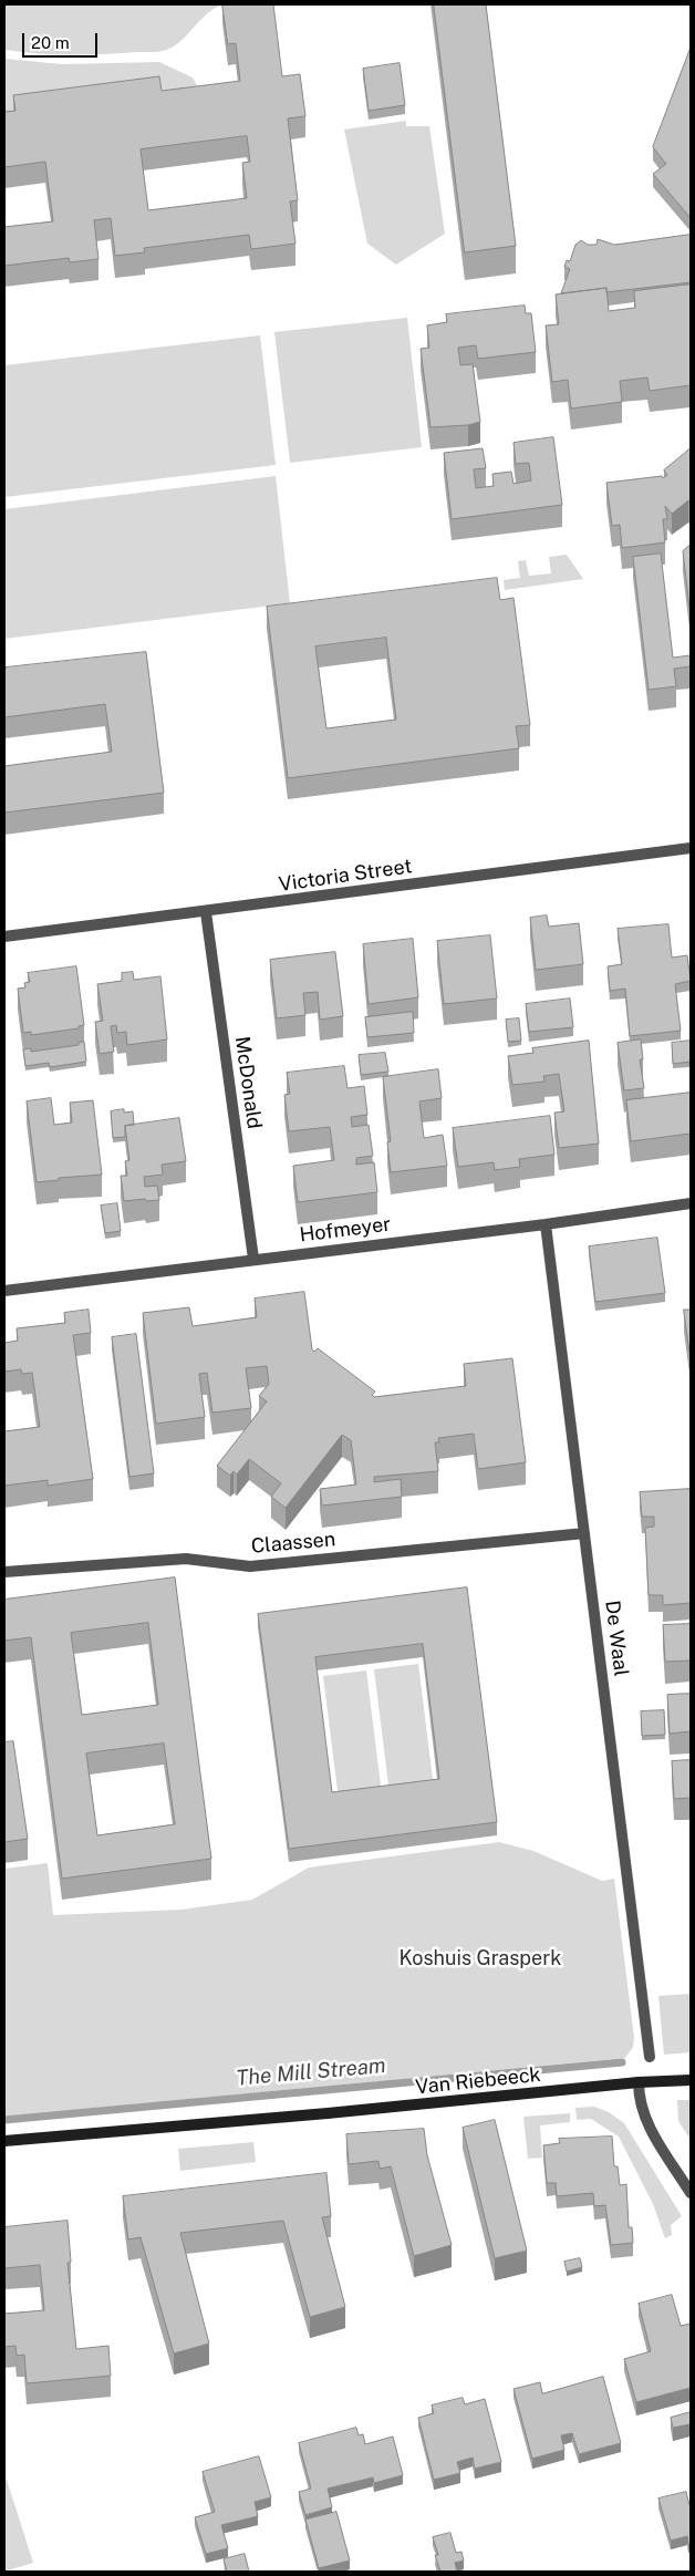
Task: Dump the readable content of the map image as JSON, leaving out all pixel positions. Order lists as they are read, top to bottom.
{
  "streets": {
    "street": [
      "Victoria Street",
      "McDonald",
      "Hofmeyer",
      "Claassen",
      "De Waal",
      "Van Riebeeck"
    ]
  },
  "crossings": [
    ["Victoria Street", "McDonald"],
    ["McDonald", "Hofmeyer"],
    ["Hofmeyer", "De Waal"],
    ["Claassen", "De Waal"]
  ],
  "water": ["The Mill Stream"],
  "parks": ["Koshuis Grasperk"],
  "scale_bar": "20 m"
}
